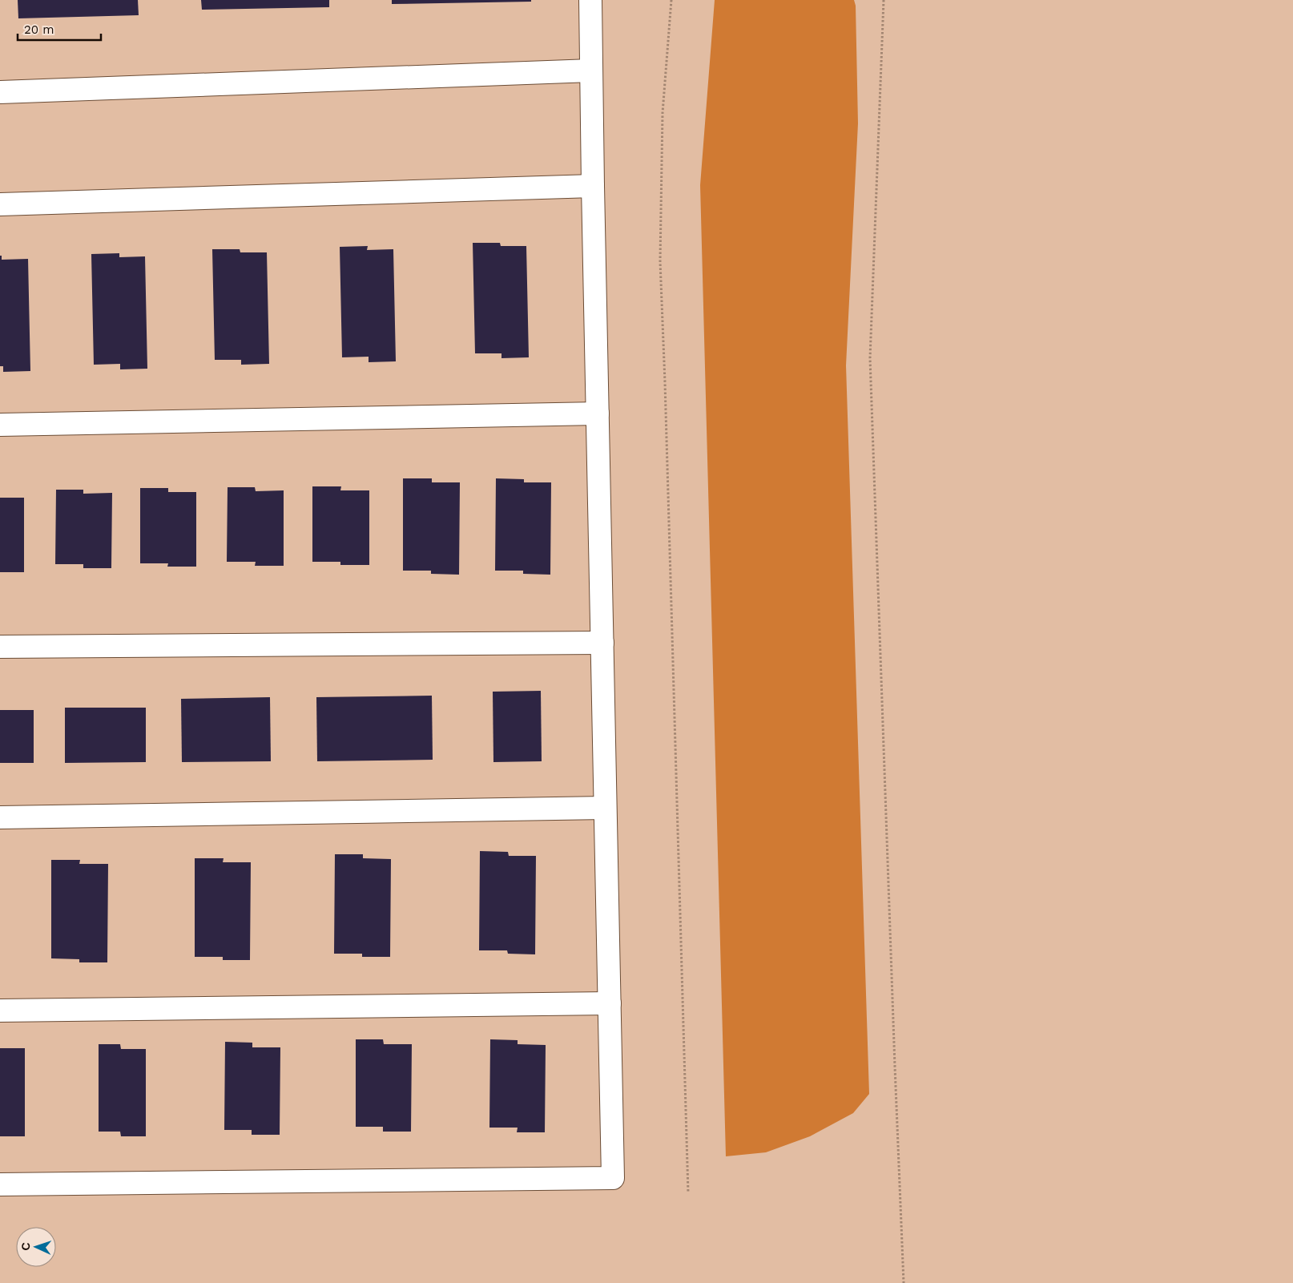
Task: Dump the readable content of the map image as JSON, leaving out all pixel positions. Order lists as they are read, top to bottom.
{
  "scale_bar": "20 m",
  "north": "left"
}
